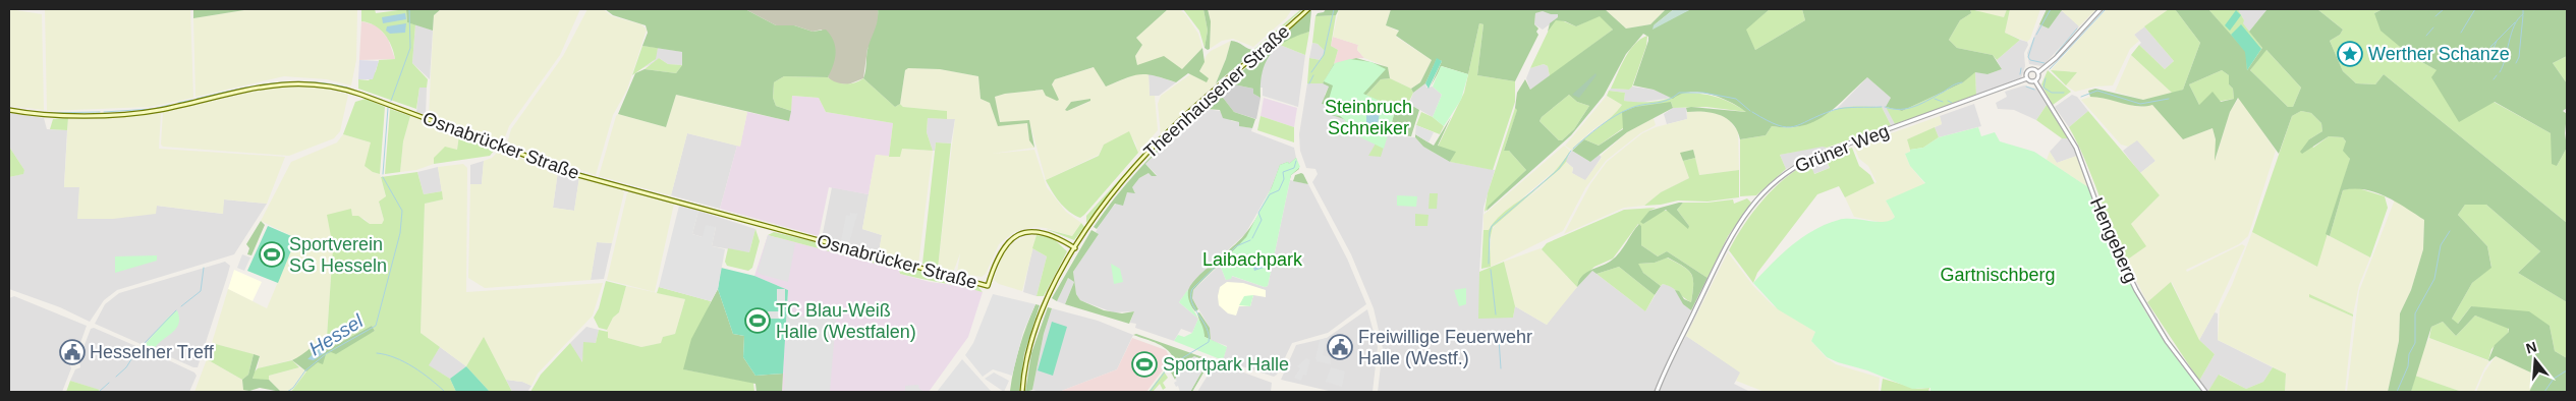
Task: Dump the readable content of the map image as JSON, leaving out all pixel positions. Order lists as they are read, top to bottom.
{
  "streets": {
    "main road": ["Theenhausener Straße", "Osnabrücker Straße"],
    "street": ["Grüner Weg", "Hengeberg"]
  },
  "crossings": [
    ["Theenhausener Straße", "Osnabrücker Straße"],
    ["Grüner Weg", "Hengeberg"]
  ],
  "water": ["Hessel"],
  "parks": ["Steinbruch Schneiker", "Laibachpark", "Gartnischberg"],
  "places": {
    "place": ["Werther Schanze"],
    "sports": ["Sportverein SG Hesseln", "TC Blau-Weiß Halle (Westfalen)", "Sportpark Halle"],
    "public building": ["Freiwillige Feuerwehr Halle (Westf.)", "Hesselner Treff"]
  },
  "north": "top"
}
